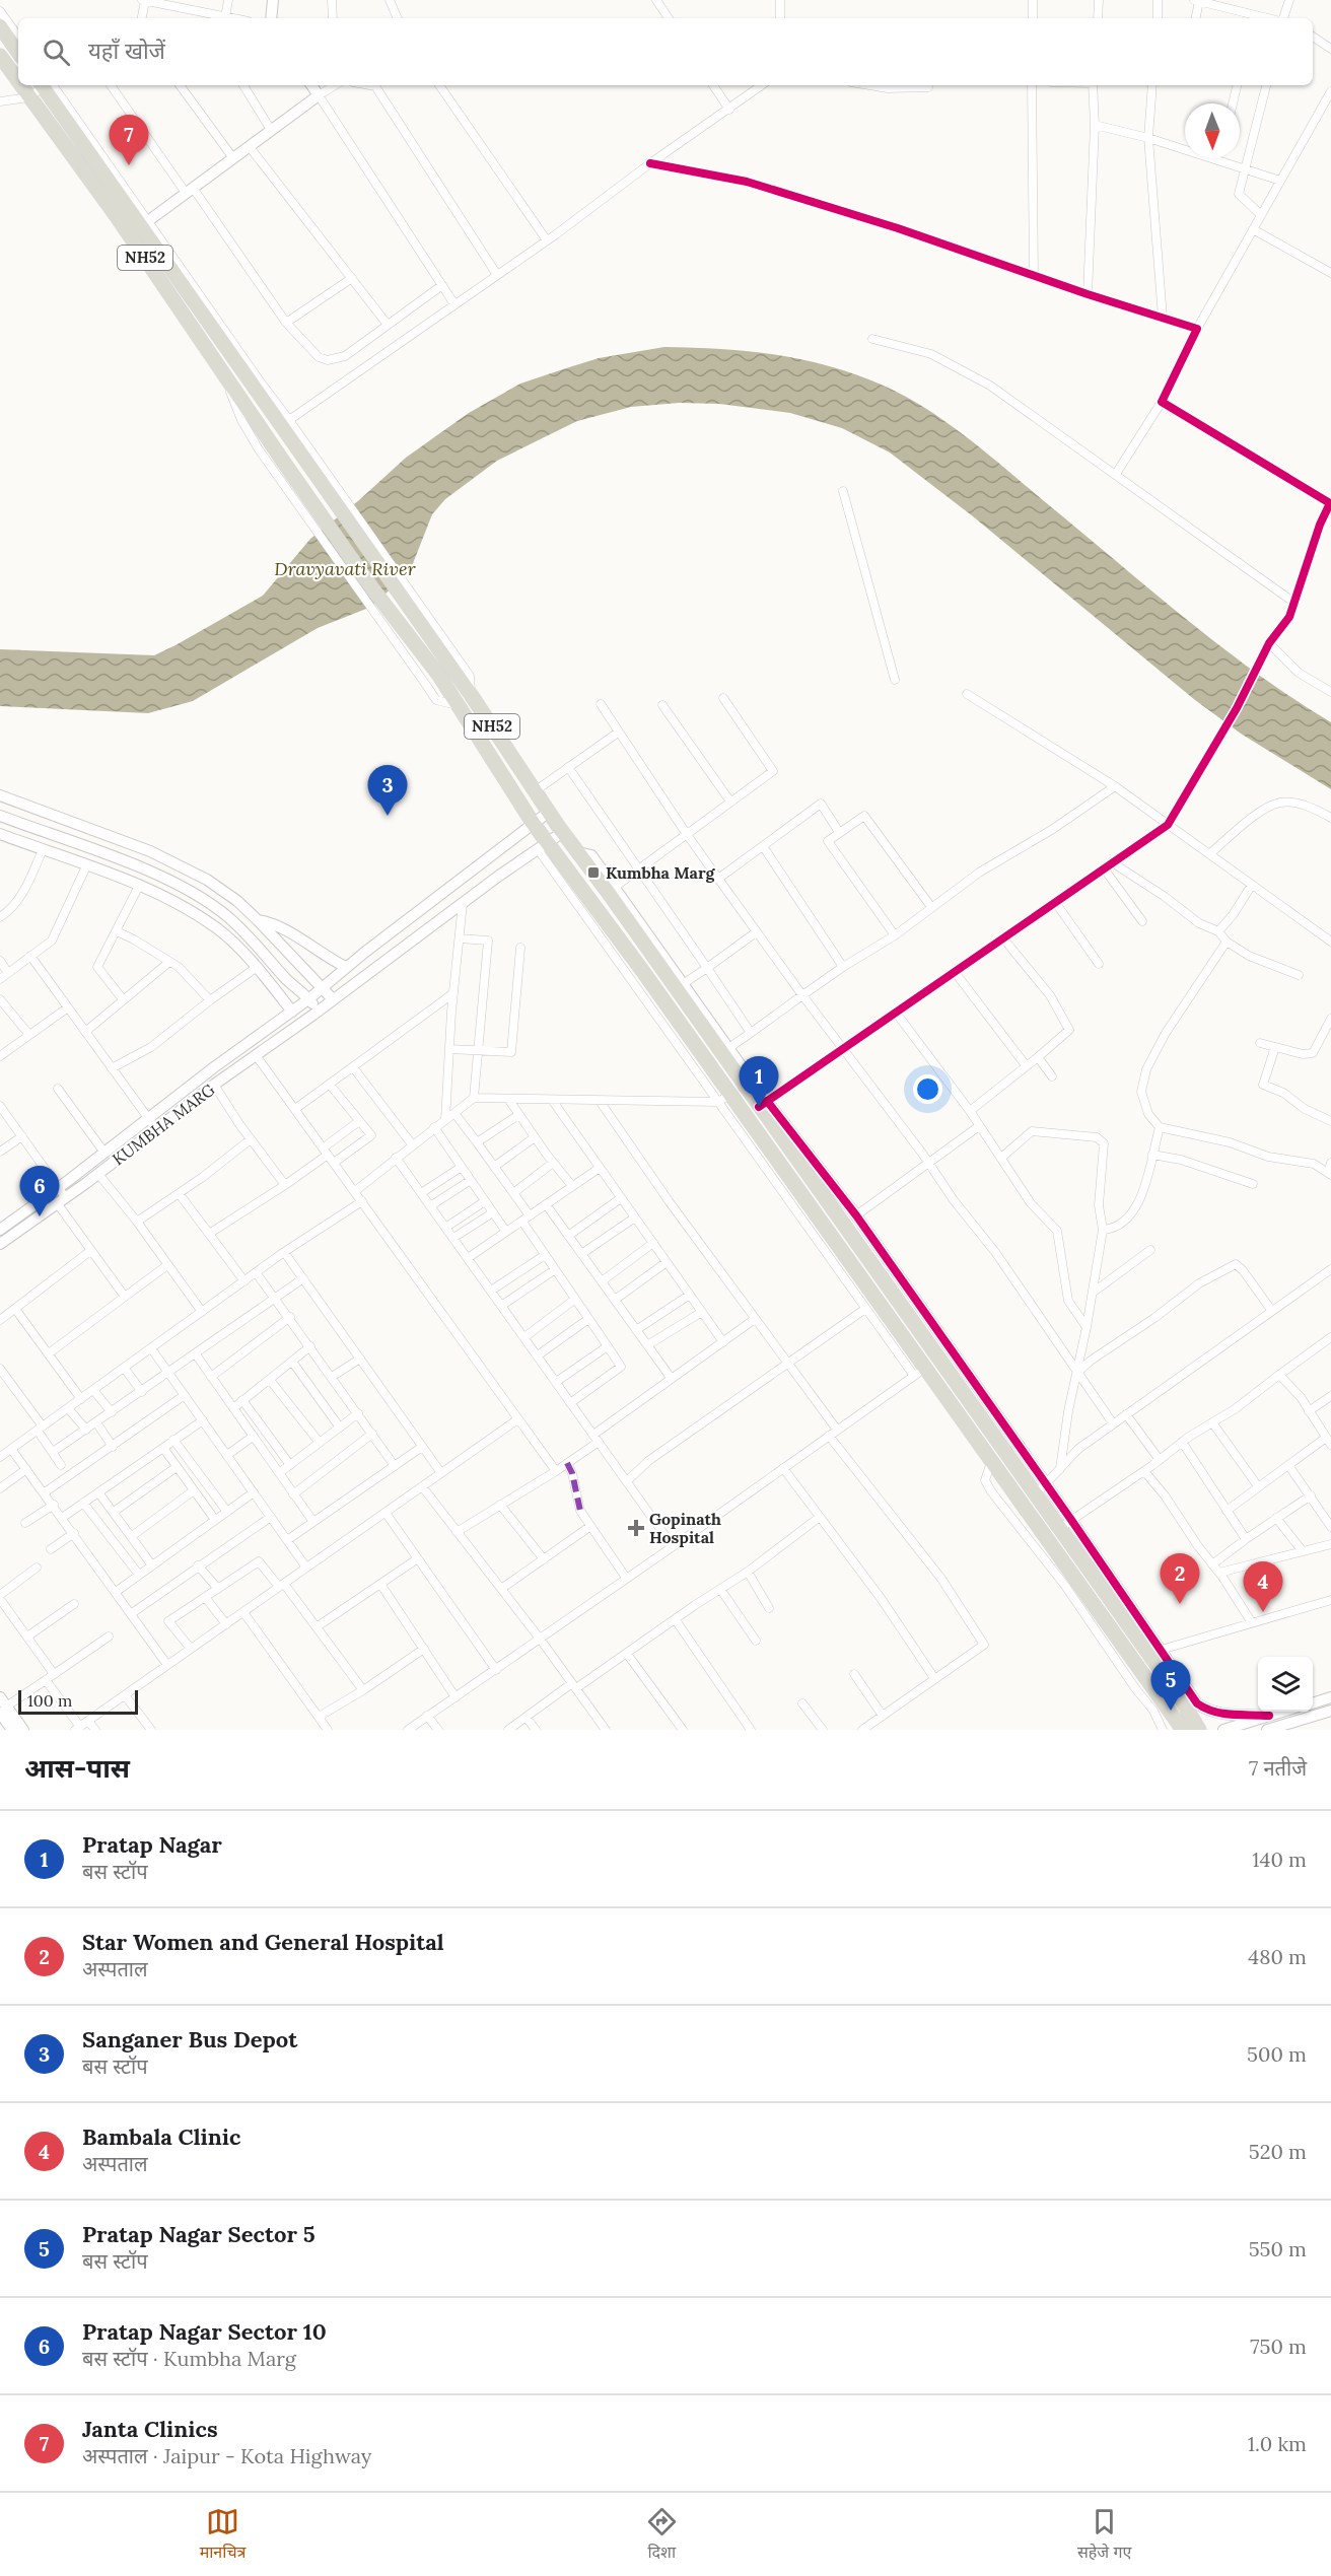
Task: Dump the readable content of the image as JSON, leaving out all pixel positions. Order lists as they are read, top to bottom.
{
  "streets": {
    "highway": ["NH52"],
    "street": ["KUMBHA MARG"]
  },
  "crossings": [
    ["NH52", "KUMBHA MARG"]
  ],
  "water": ["Dravyavati River"],
  "places": {
    "transit": ["Kumbha Marg"],
    "health": ["Gopinath Hospital"]
  },
  "scale_bar": "100 m",
  "north": "bottom",
  "page": {
    "search": "यहाँ खोजें",
    "pins": [
      "7",
      "3",
      "1",
      "6",
      "2",
      "4",
      "5"
    ],
    "scale": "100 m",
    "heading": ["आस-पास", "7 नतीजे"],
    "list": [
      {
        "mark": "1",
        "name": "Pratap Nagar",
        "note": "बस स्टॉप",
        "value": "140 m"
      },
      {
        "mark": "2",
        "name": "Star Women and General Hospital",
        "note": "अस्पताल",
        "value": "480 m"
      },
      {
        "mark": "3",
        "name": "Sanganer Bus Depot",
        "note": "बस स्टॉप",
        "value": "500 m"
      },
      {
        "mark": "4",
        "name": "Bambala Clinic",
        "note": "अस्पताल",
        "value": "520 m"
      },
      {
        "mark": "5",
        "name": "Pratap Nagar Sector 5",
        "note": "बस स्टॉप",
        "value": "550 m"
      },
      {
        "mark": "6",
        "name": "Pratap Nagar Sector 10",
        "note": "बस स्टॉप · Kumbha Marg",
        "value": "750 m"
      },
      {
        "mark": "7",
        "name": "Janta Clinics",
        "note": "अस्पताल · Jaipur - Kota Highway",
        "value": "1.0 km"
      }
    ],
    "nav": ["मानचित्र", "दिशा", "सहेजे गए"]
  }
}
